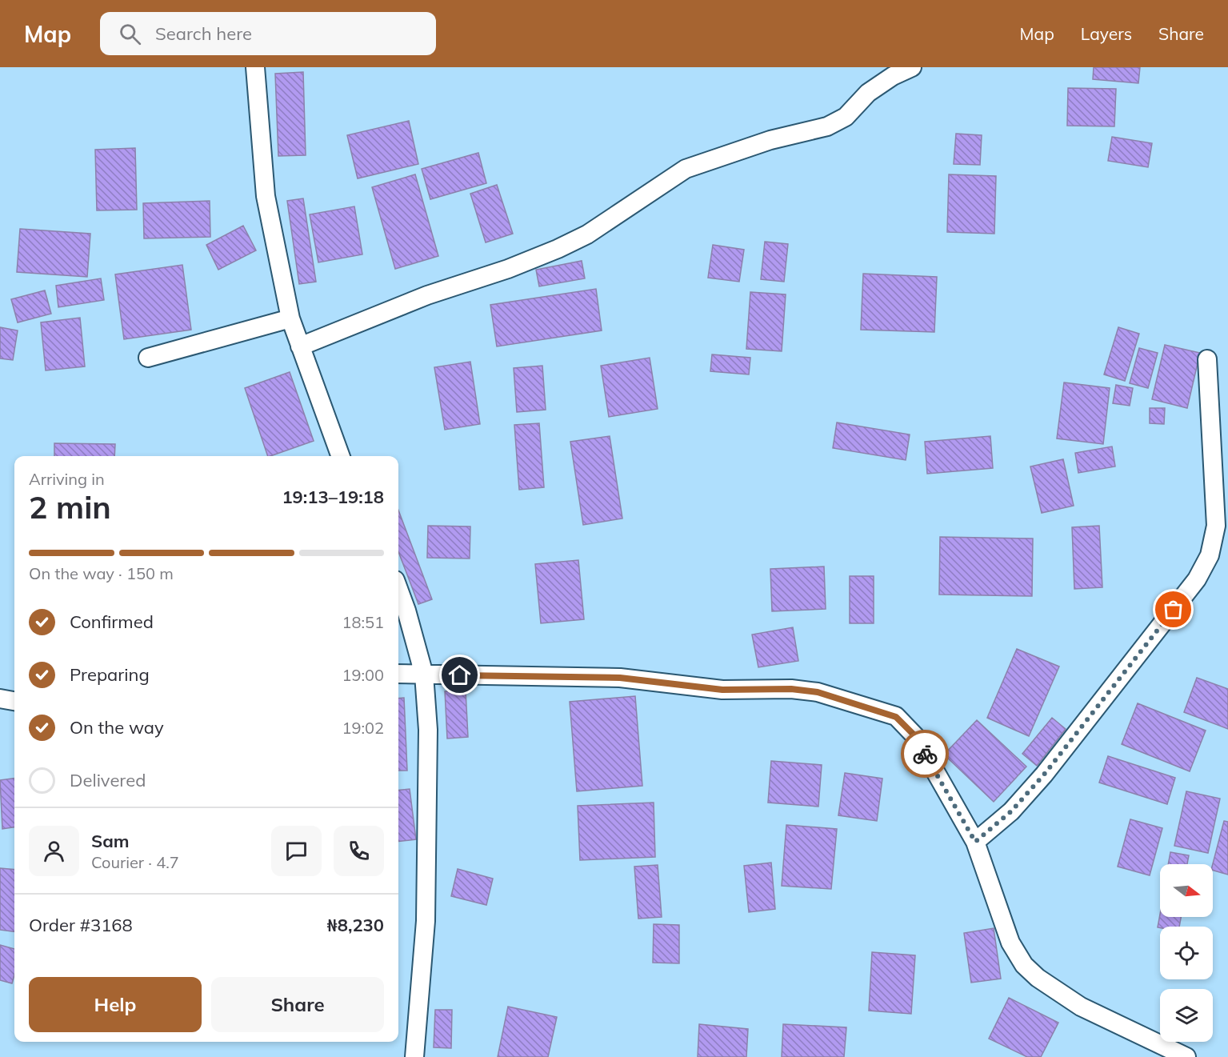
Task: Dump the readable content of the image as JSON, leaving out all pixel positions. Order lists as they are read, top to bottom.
{
  "north": "right",
  "page": {
    "header": "Map",
    "search": "Search here",
    "nav": ["Map", "Layers", "Share"],
    "heading": ["2 min", "Arriving in", "19:13–19:18"],
    "panel": [
      "Sam",
      "Courier · 4.7",
      "Order #3168",
      "₦8,230"
    ],
    "bar": "On the way · 150 m",
    "list": [
      ["Confirmed", "18:51"],
      ["Preparing", "19:00"],
      ["On the way", "19:02"],
      "Delivered"
    ],
    "buttons": ["Help", "Share"]
  }
}
